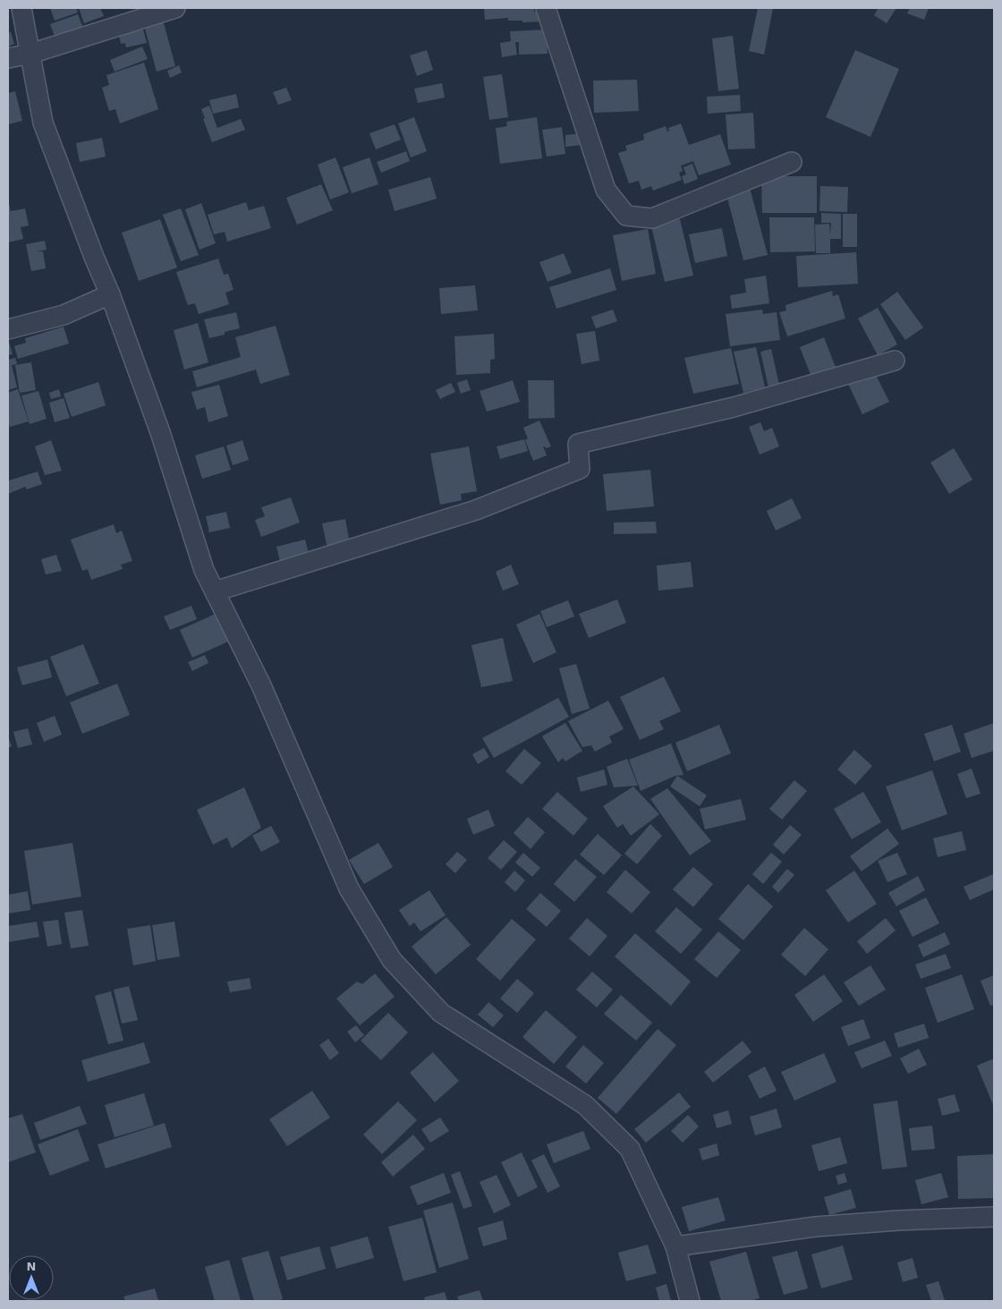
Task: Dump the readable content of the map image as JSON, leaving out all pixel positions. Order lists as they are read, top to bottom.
{
  "north": "top"
}
